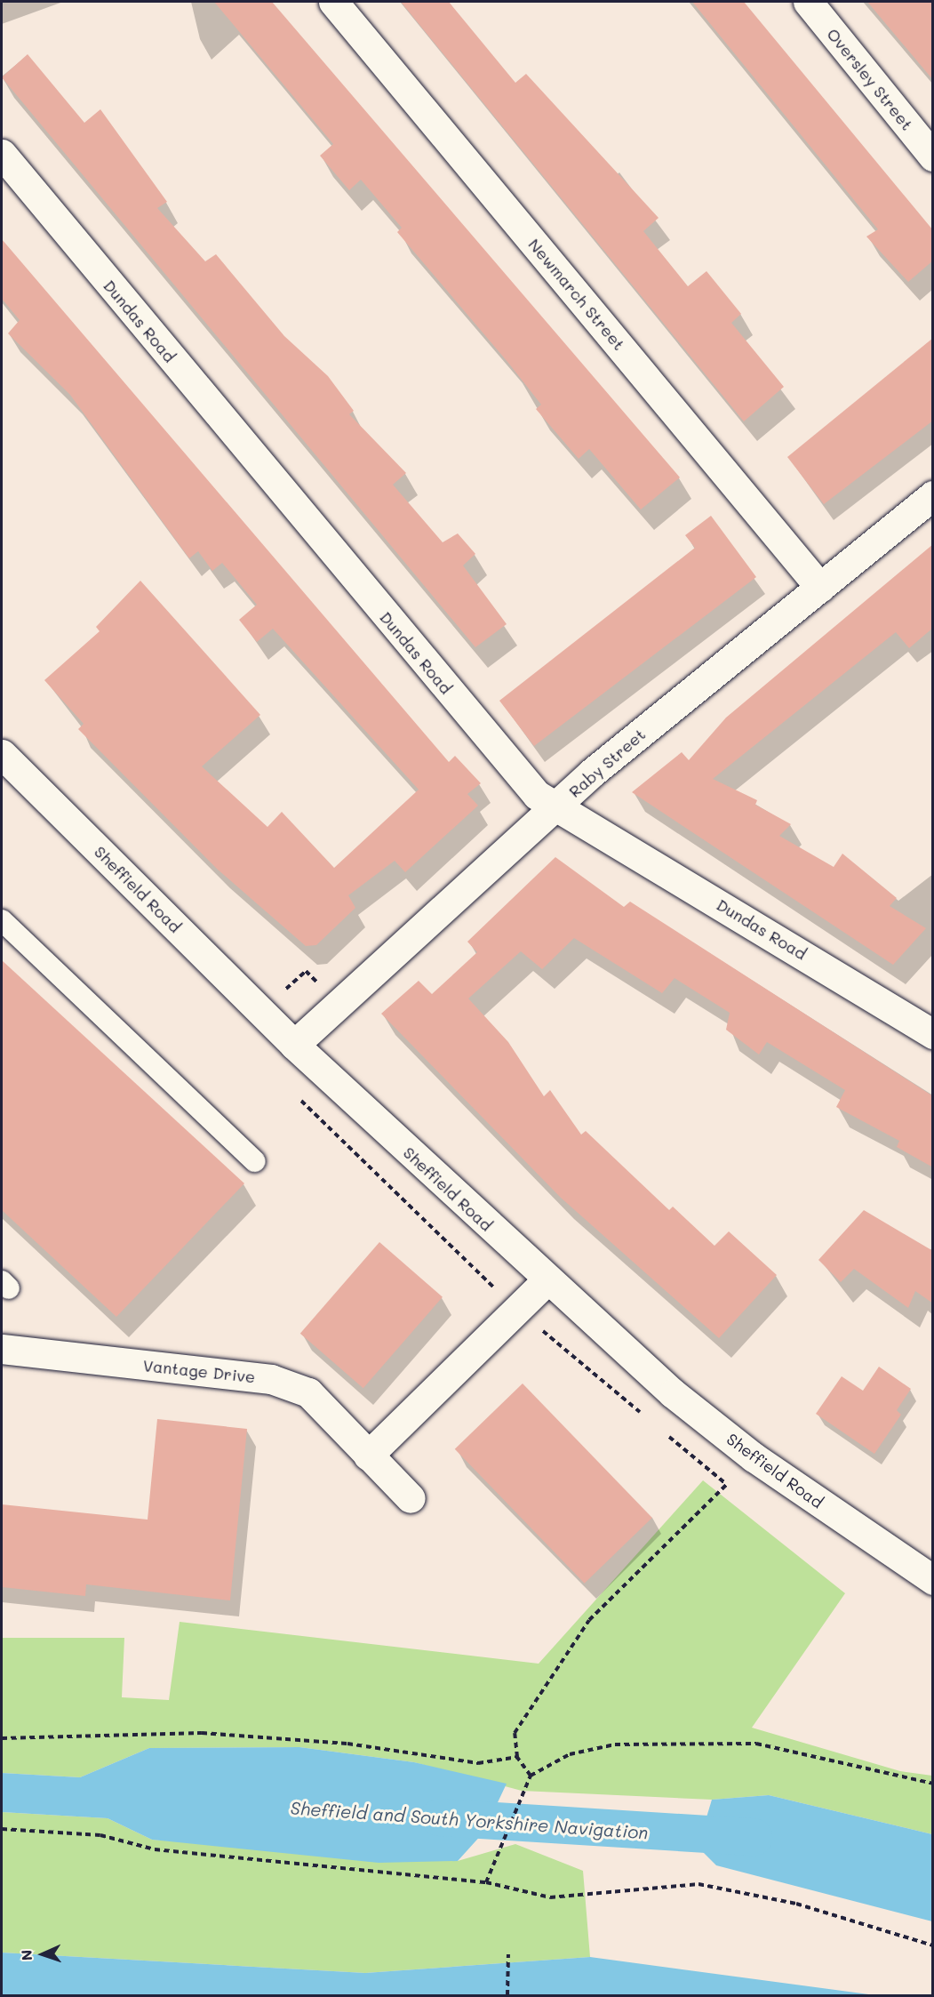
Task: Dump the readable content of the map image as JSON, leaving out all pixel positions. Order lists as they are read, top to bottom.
{
  "streets": {
    "street": [
      "Oversley Street",
      "Newmarch Street",
      "Dundas Road",
      "Raby Street",
      "Sheffield Road",
      "Vantage Drive"
    ]
  },
  "crossings": [
    ["Newmarch Street", "Raby Street"],
    ["Dundas Road", "Raby Street"],
    ["Raby Street", "Sheffield Road"]
  ],
  "water": ["Sheffield and South Yorkshire Navigation"],
  "north": "left"
}
